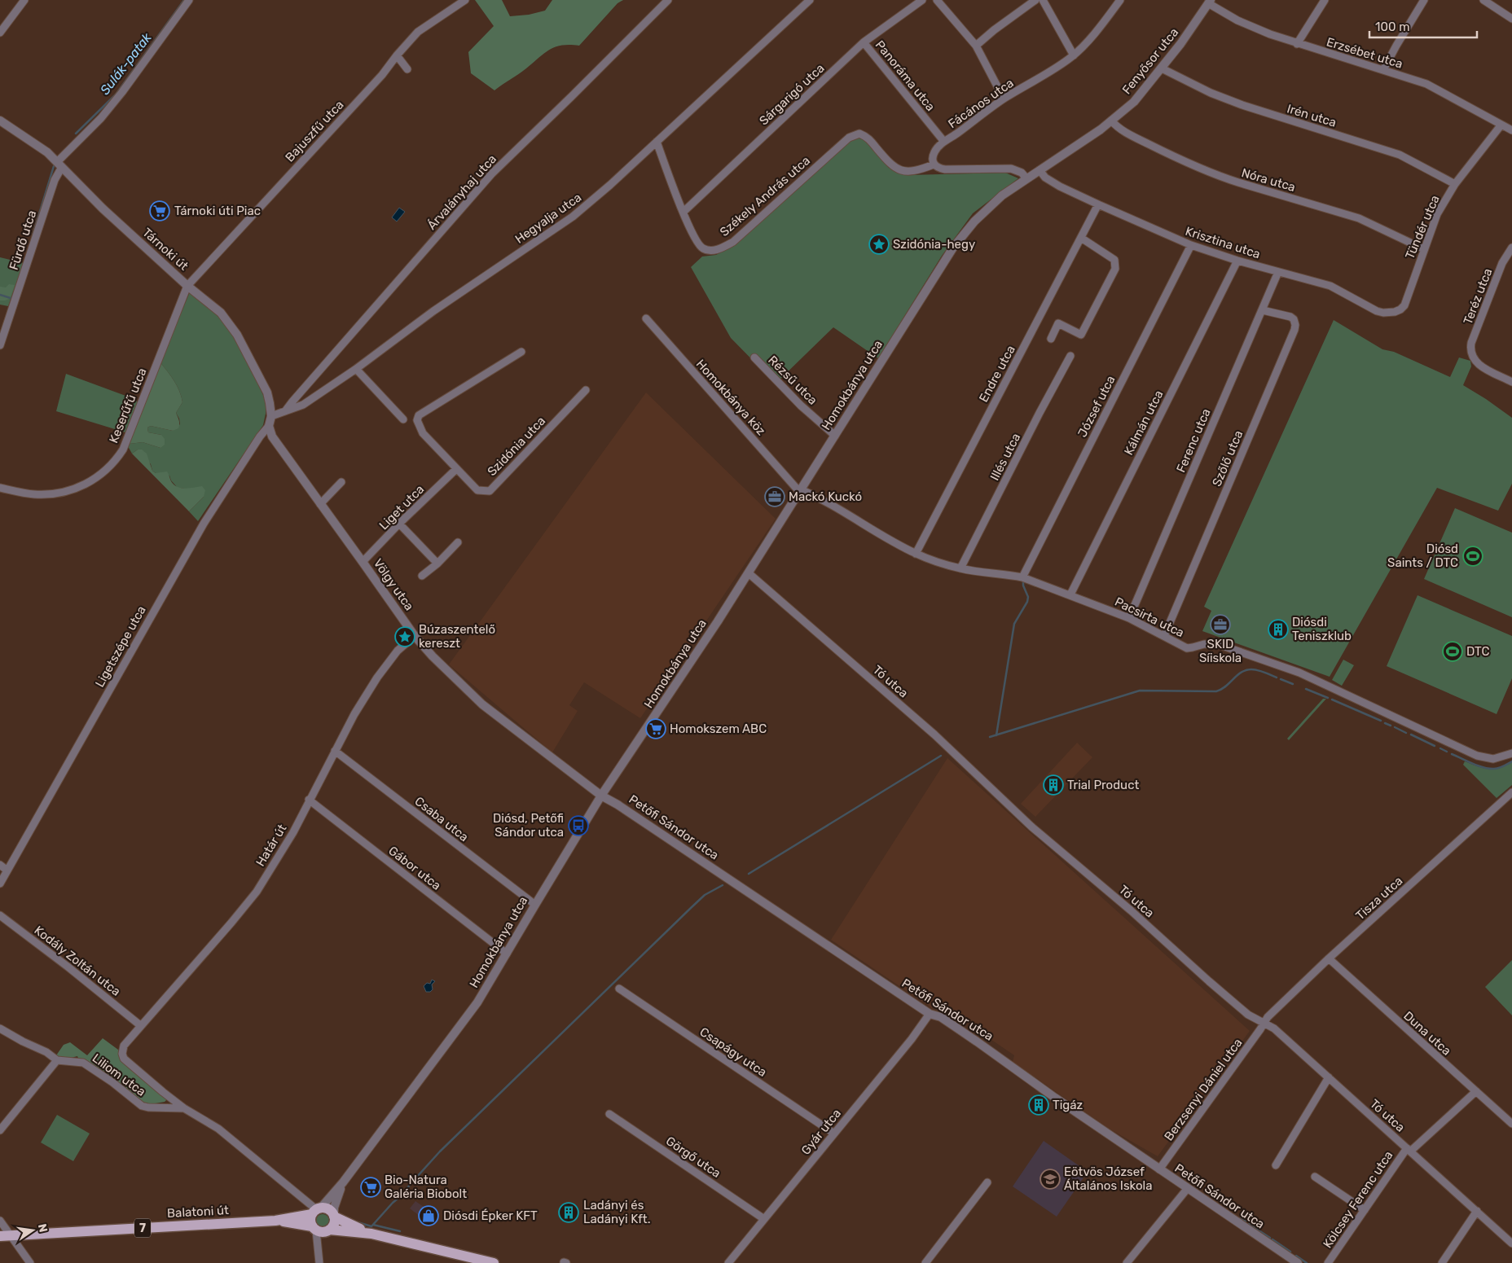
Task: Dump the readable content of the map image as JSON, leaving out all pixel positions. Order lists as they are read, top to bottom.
{
  "streets": {
    "main road": ["Balatoni út", "7"],
    "street": [
      "Erzsébet utca",
      "Fenyősor utca",
      "Panoráma utca",
      "Sárgarigó utca",
      "Fácános utca",
      "Irén utca",
      "Bajuszfű utca",
      "Nóra utca",
      "Árvalányhaj utca",
      "Székely András utca",
      "Hegyalja utca",
      "Tündér utca",
      "Fürdő utca",
      "Krisztina utca",
      "Tárnoki út",
      "Teréz utca",
      "Endre utca",
      "Rézsű utca",
      "Homokbánya utca",
      "Homokbánya köz",
      "Keserűfű utca",
      "József utca",
      "Kálmán utca",
      "Ferenc utca",
      "Szidónia utca",
      "Illés utca",
      "Szőlő utca",
      "Liget utca",
      "Völgy utca",
      "Pacsirta utca",
      "Ligetszépe utca",
      "Tó utca",
      "Csaba utca",
      "Petőfi Sándor utca",
      "Határ út",
      "Gábor utca",
      "Tisza utca",
      "Kodály Zoltán utca",
      "Duna utca",
      "Csapágy utca",
      "Liliom utca",
      "Berzsenyi Dániel utca",
      "Gyár utca",
      "Görgő utca",
      "Kölcsey Ferenc utca"
    ]
  },
  "crossings": [
    ["Erzsébet utca", "Fenyősor utca"],
    ["Erzsébet utca", "Tündér utca"],
    ["Fenyősor utca", "Irén utca"],
    ["Fenyősor utca", "Nóra utca"],
    ["Fenyősor utca", "Krisztina utca"],
    ["Fenyősor utca", "Homokbánya utca"],
    ["Panoráma utca", "Sárgarigó utca"],
    ["Panoráma utca", "Fácános utca"],
    ["Sárgarigó utca", "Székely András utca"],
    ["Fácános utca", "Székely András utca"],
    ["Irén utca", "Tündér utca"],
    ["Bajuszfű utca", "Tárnoki út"],
    ["Bajuszfű utca", "Keserűfű utca"],
    ["Nóra utca", "Tündér utca"],
    ["Árvalányhaj utca", "Hegyalja utca"],
    ["Székely András utca", "Hegyalja utca"],
    ["Hegyalja utca", "Tárnoki út"],
    ["Tündér utca", "Krisztina utca"],
    ["Fürdő utca", "Tárnoki út"],
    ["Krisztina utca", "Endre utca"],
    ["Krisztina utca", "Homokbánya utca"],
    ["Krisztina utca", "József utca"],
    ["Krisztina utca", "Kálmán utca"],
    ["Krisztina utca", "Ferenc utca"],
    ["Tárnoki út", "Keserűfű utca"],
    ["Tárnoki út", "Völgy utca"],
    ["Tárnoki út", "Ligetszépe utca"],
    ["Endre utca", "Pacsirta utca"],
    ["Rézsű utca", "Homokbánya utca"],
    ["Homokbánya utca", "Homokbánya köz"],
    ["Homokbánya utca", "Völgy utca"],
    ["Homokbánya utca", "Pacsirta utca"],
    ["Homokbánya utca", "Tó utca"],
    ["Homokbánya utca", "Csaba utca"],
    ["Homokbánya utca", "Petőfi Sándor utca"],
    ["Homokbánya utca", "Gábor utca"],
    ["Homokbánya utca", "Liliom utca"],
    ["Homokbánya utca", "Balatoni út"],
    ["Homokbánya utca", "7"],
    ["Homokbánya köz", "Pacsirta utca"],
    ["József utca", "Pacsirta utca"],
    ["Kálmán utca", "Pacsirta utca"],
    ["Ferenc utca", "Szőlő utca"],
    ["Ferenc utca", "Pacsirta utca"],
    ["Szidónia utca", "Liget utca"],
    ["Illés utca", "Pacsirta utca"],
    ["Szőlő utca", "Pacsirta utca"],
    ["Liget utca", "Völgy utca"],
    ["Völgy utca", "Ligetszépe utca"],
    ["Völgy utca", "Petőfi Sándor utca"],
    ["Völgy utca", "Határ út"],
    ["Tó utca", "Tisza utca"],
    ["Tó utca", "Berzsenyi Dániel utca"],
    ["Tó utca", "Kölcsey Ferenc utca"],
    ["Csaba utca", "Határ út"],
    ["Petőfi Sándor utca", "Berzsenyi Dániel utca"],
    ["Petőfi Sándor utca", "Gyár utca"],
    ["Határ út", "Gábor utca"],
    ["Határ út", "Kodály Zoltán utca"],
    ["Határ út", "Liliom utca"],
    ["Tisza utca", "Duna utca"],
    ["Tisza utca", "Berzsenyi Dániel utca"],
    ["Duna utca", "Kölcsey Ferenc utca"],
    ["Csapágy utca", "Gyár utca"],
    ["Liliom utca", "Balatoni út"],
    ["Liliom utca", "7"],
    ["Gyár utca", "Görgő utca"],
    ["Balatoni út", "7"]
  ],
  "water": ["Sulák-patak"],
  "places": {
    "supermarket": ["Tárnoki úti Piac", "Homokszem ABC", "Bio-Natura Galéria Biobolt"],
    "place": ["Szidónia-hegy", "Búzaszentelő kereszt"],
    "office": ["Mackó Kuckó", "SKID Síiskola"],
    "sports": ["Diósd Saints / DTC", "DTC"],
    "building": [
      "Diósdi Teniszklub",
      "Trial Product",
      "Tigáz",
      "Ladányi és Ladányi Kft."
    ],
    "bus stop": ["Diósd, Petőfi Sándor utca"],
    "school or university": ["Eötvös József Általános Iskola"],
    "shop": ["Diósdi Épker KFT"]
  },
  "scale_bar": "100 m",
  "north": "right"
}
